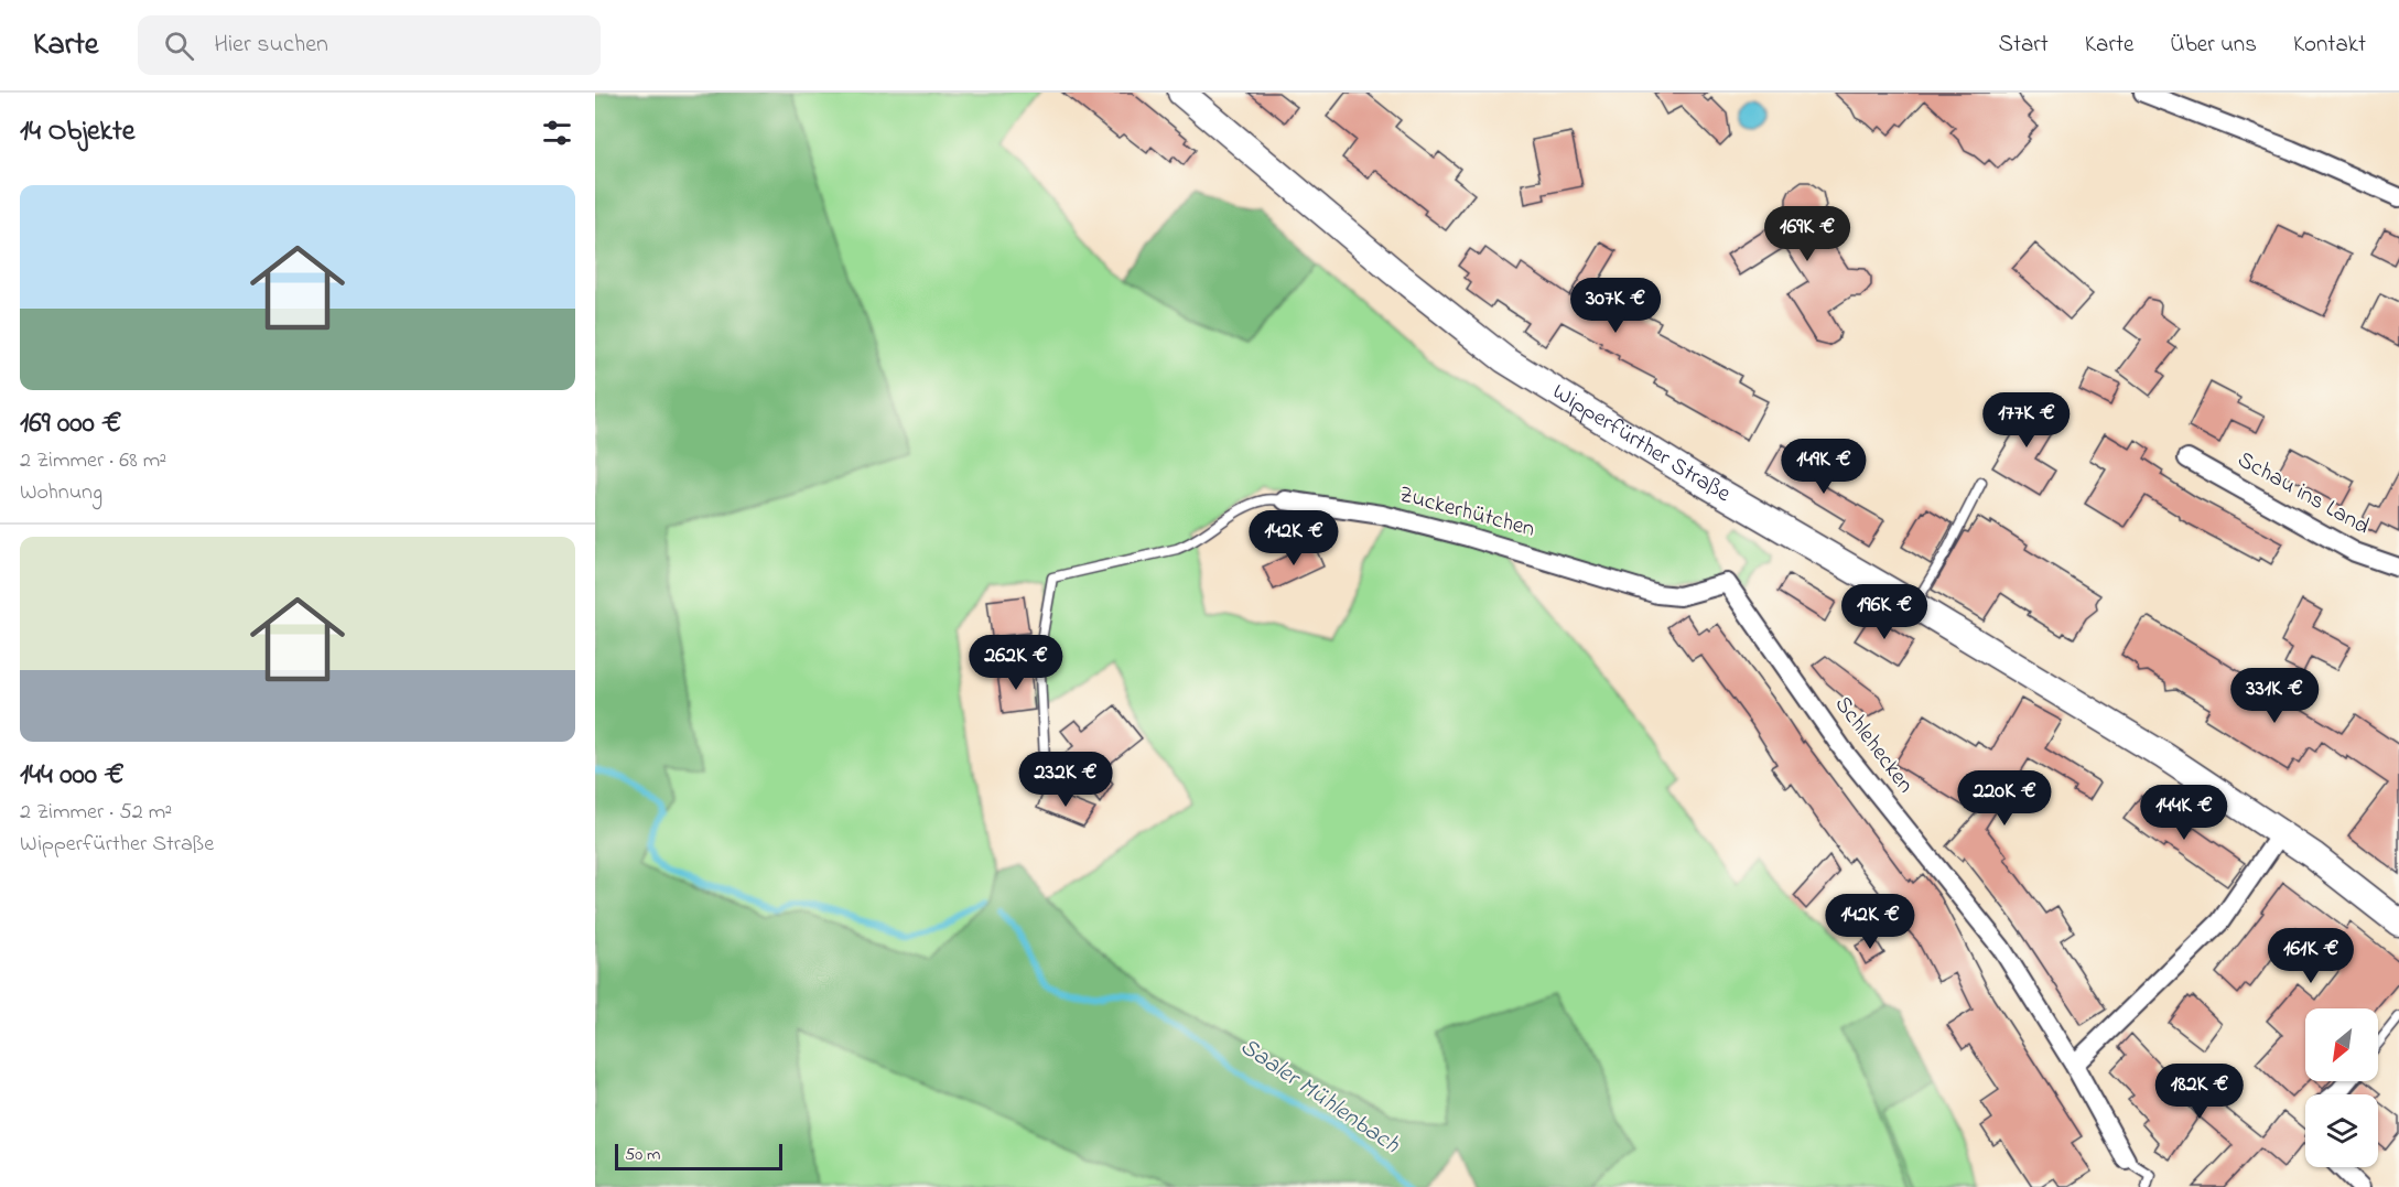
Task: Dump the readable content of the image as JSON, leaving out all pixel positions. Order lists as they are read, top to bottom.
{
  "streets": {
    "main road": ["Wipperfürther Straße"],
    "street": ["Schau ins Land", "Zuckerhütchen", "Schlehecken"]
  },
  "crossings": [
    ["Zuckerhütchen", "Schlehecken"]
  ],
  "water": ["Saaler Mühlenbach"],
  "scale_bar": "50 m",
  "north": "bottom left",
  "page": {
    "header": "Karte",
    "search": "Hier suchen",
    "nav": [
      "Start",
      "Karte",
      "Über uns",
      "Kontakt"
    ],
    "heading": "14 Objekte",
    "list": [
      {
        "name": "169 000 €",
        "note": "2 Zimmer · 68 m² · Wohnung"
      },
      {
        "name": "144 000 €",
        "note": "2 Zimmer · 52 m² · Wipperfürther Straße"
      }
    ],
    "price": [
      "169K €",
      "307K €",
      "177K €",
      "149K €",
      "142K €",
      "196K €",
      "262K €",
      "331K €",
      "232K €",
      "220K €",
      "144K €",
      "142K €",
      "161K €",
      "182K €"
    ],
    "scale": "50 m"
  }
}
